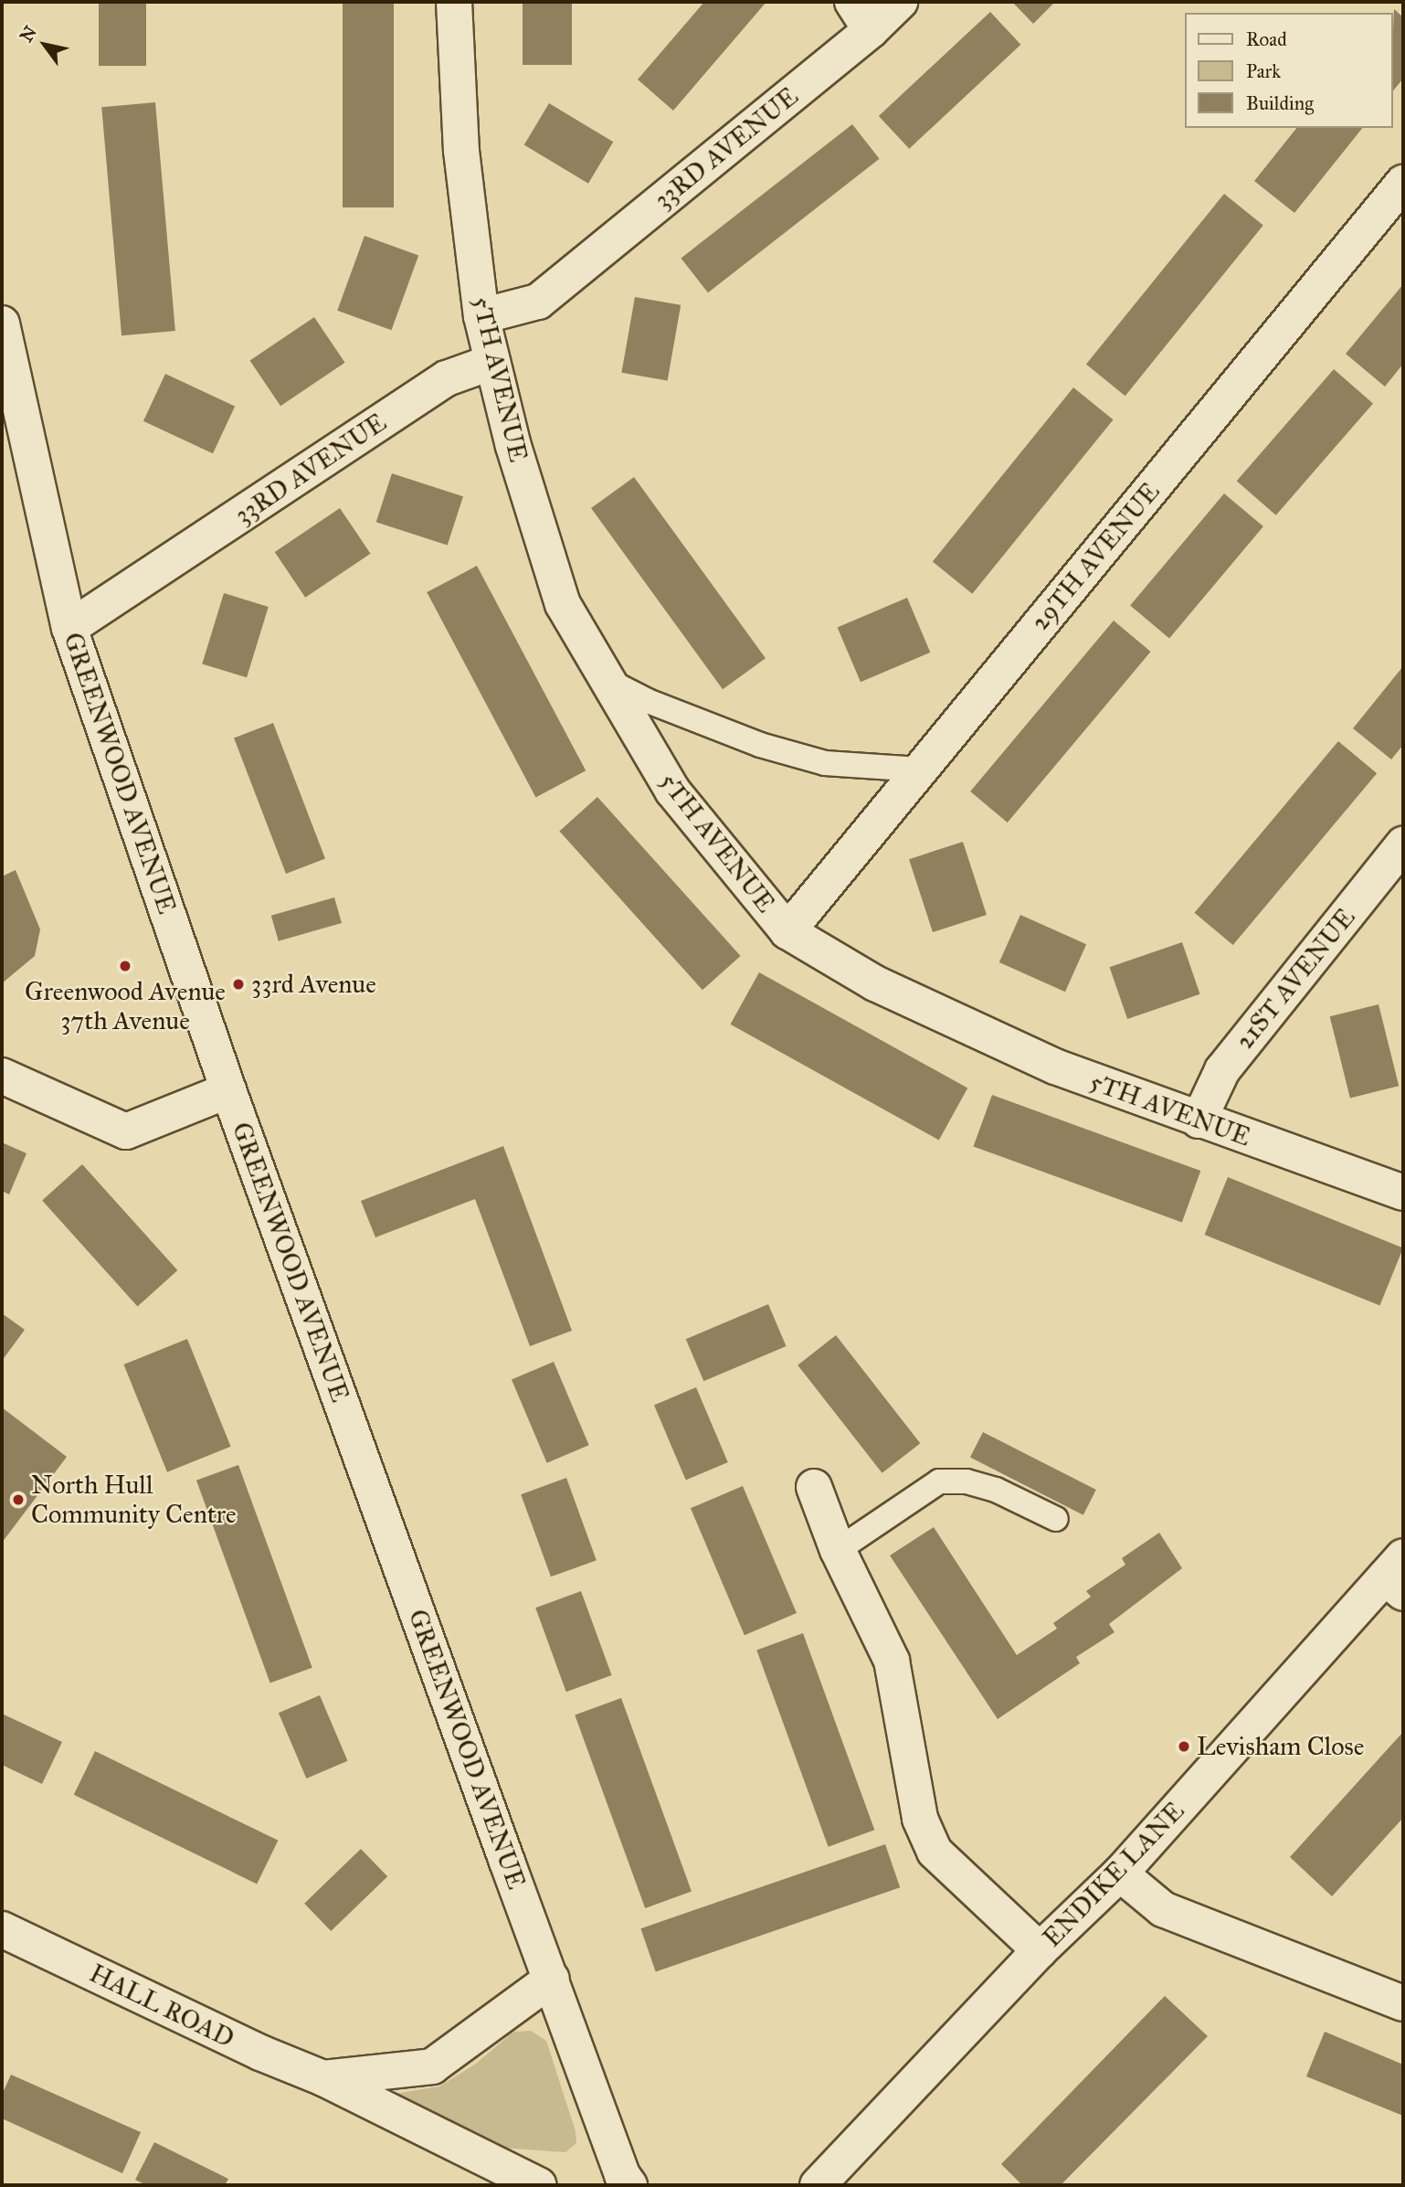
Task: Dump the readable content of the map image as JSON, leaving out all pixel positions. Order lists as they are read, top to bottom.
{
  "streets": {
    "street": [
      "33RD AVENUE",
      "5TH AVENUE",
      "29TH AVENUE",
      "GREENWOOD AVENUE",
      "21ST AVENUE",
      "ENDIKE LANE",
      "HALL ROAD"
    ]
  },
  "crossings": [
    ["33RD AVENUE", "5TH AVENUE"],
    ["33RD AVENUE", "GREENWOOD AVENUE"],
    ["5TH AVENUE", "29TH AVENUE"],
    ["5TH AVENUE", "21ST AVENUE"],
    ["GREENWOOD AVENUE", "HALL ROAD"]
  ],
  "places": [
    "Greenwood Avenue 37th Avenue",
    "33rd Avenue",
    "North Hull Community Centre",
    "Levisham Close"
  ],
  "legend": ["Road", "Park", "Building"],
  "north": "top left"
}
